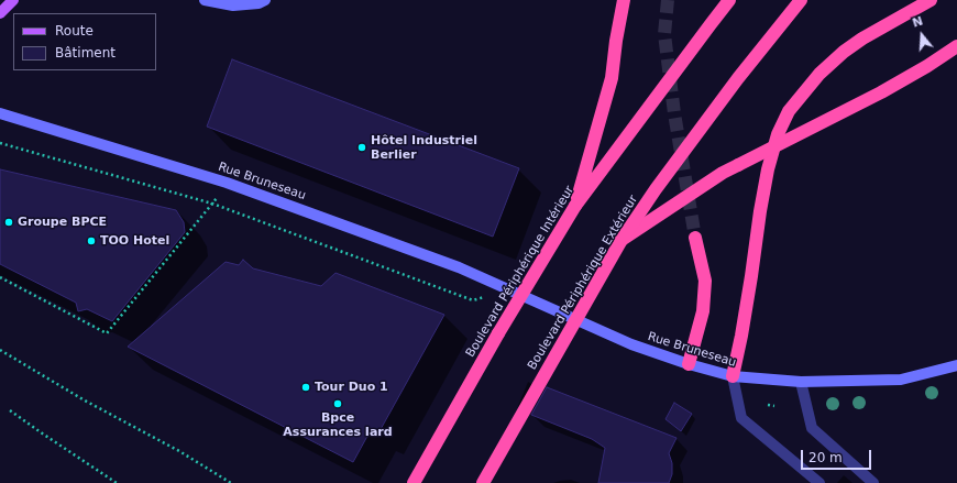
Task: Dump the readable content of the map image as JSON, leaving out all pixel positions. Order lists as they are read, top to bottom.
{
  "streets": {
    "highway": ["Boulevard Périphérique Intérieur", "Boulevard Périphérique Extérieur"],
    "main road": ["Rue Bruneseau"]
  },
  "places": [
    "Hôtel Industriel Berlier",
    "Groupe BPCE",
    "TOO Hotel",
    "Tour Duo 1",
    "Bpce Assurances Iard"
  ],
  "legend": ["Route", "Bâtiment"],
  "scale_bar": "20 m",
  "north": "top"
}
